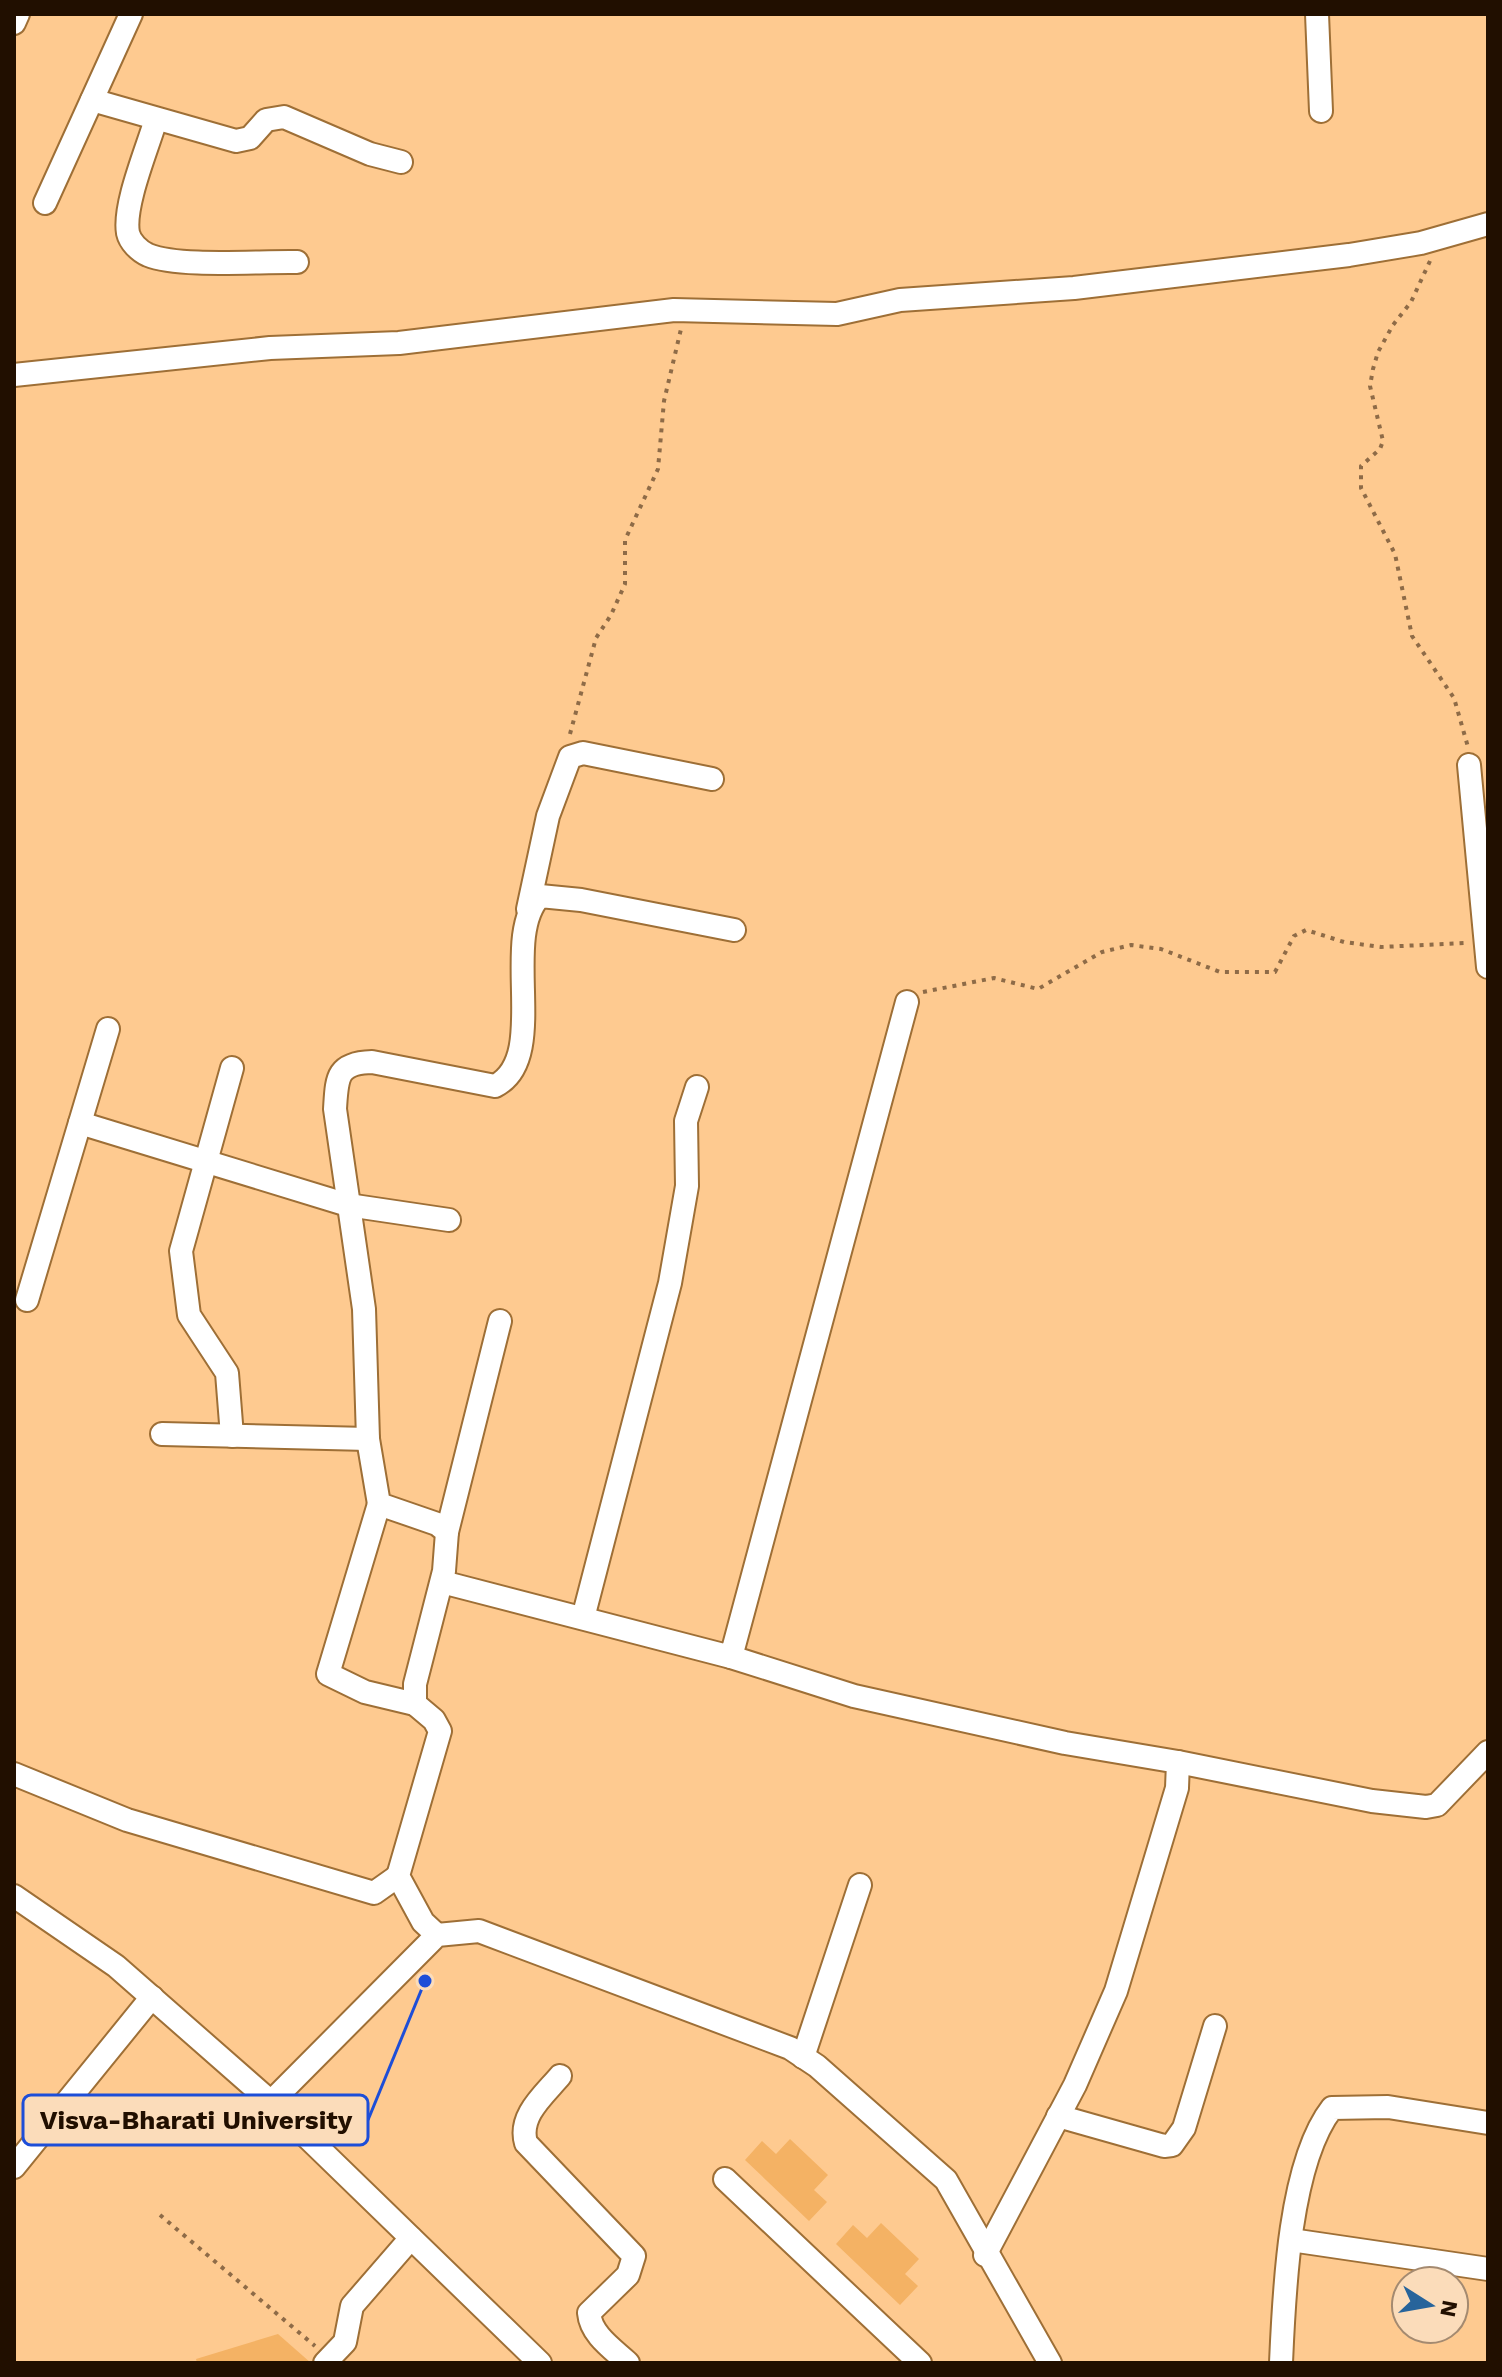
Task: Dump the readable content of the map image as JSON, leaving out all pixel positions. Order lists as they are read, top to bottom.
{
  "places": ["Visva-Bharati University"],
  "north": "right"
}
